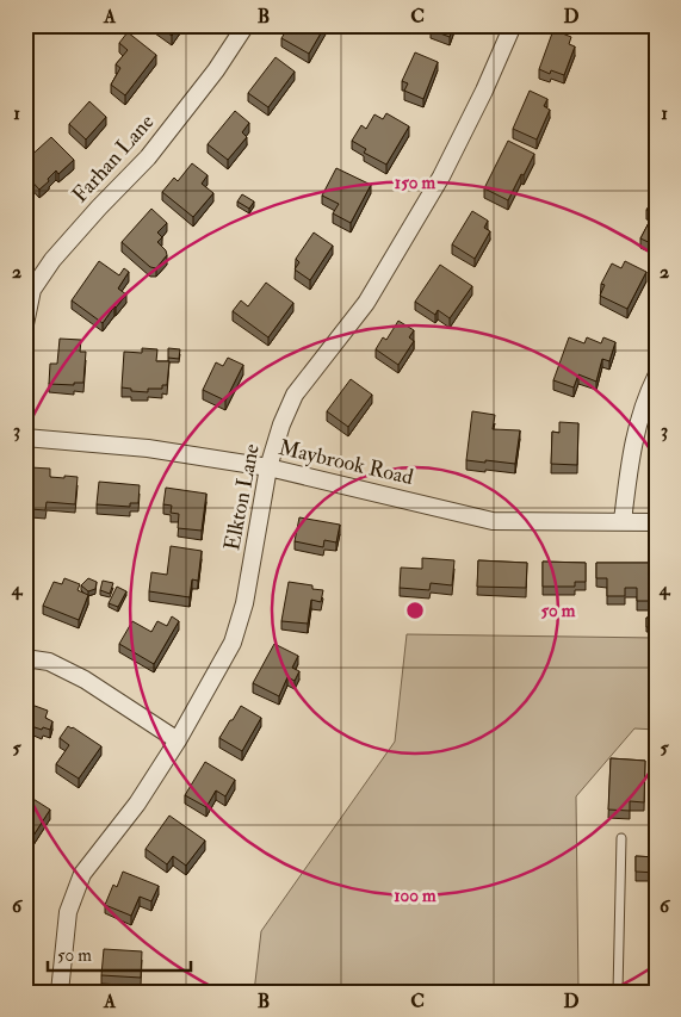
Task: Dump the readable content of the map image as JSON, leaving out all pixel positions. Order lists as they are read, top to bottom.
{
  "streets": {
    "street": ["Farhan Lane", "Maybrook Road", "Elkton Lane"]
  },
  "crossings": [
    ["Maybrook Road", "Elkton Lane"]
  ],
  "scale_bar": "50 m",
  "grid": {
    "columns": [
      "A",
      "B",
      "C",
      "D"
    ],
    "rows": [
      "1",
      "2",
      "3",
      "4",
      "5",
      "6"
    ]
  },
  "rings": ["150 m", "50 m", "100 m"]
}
